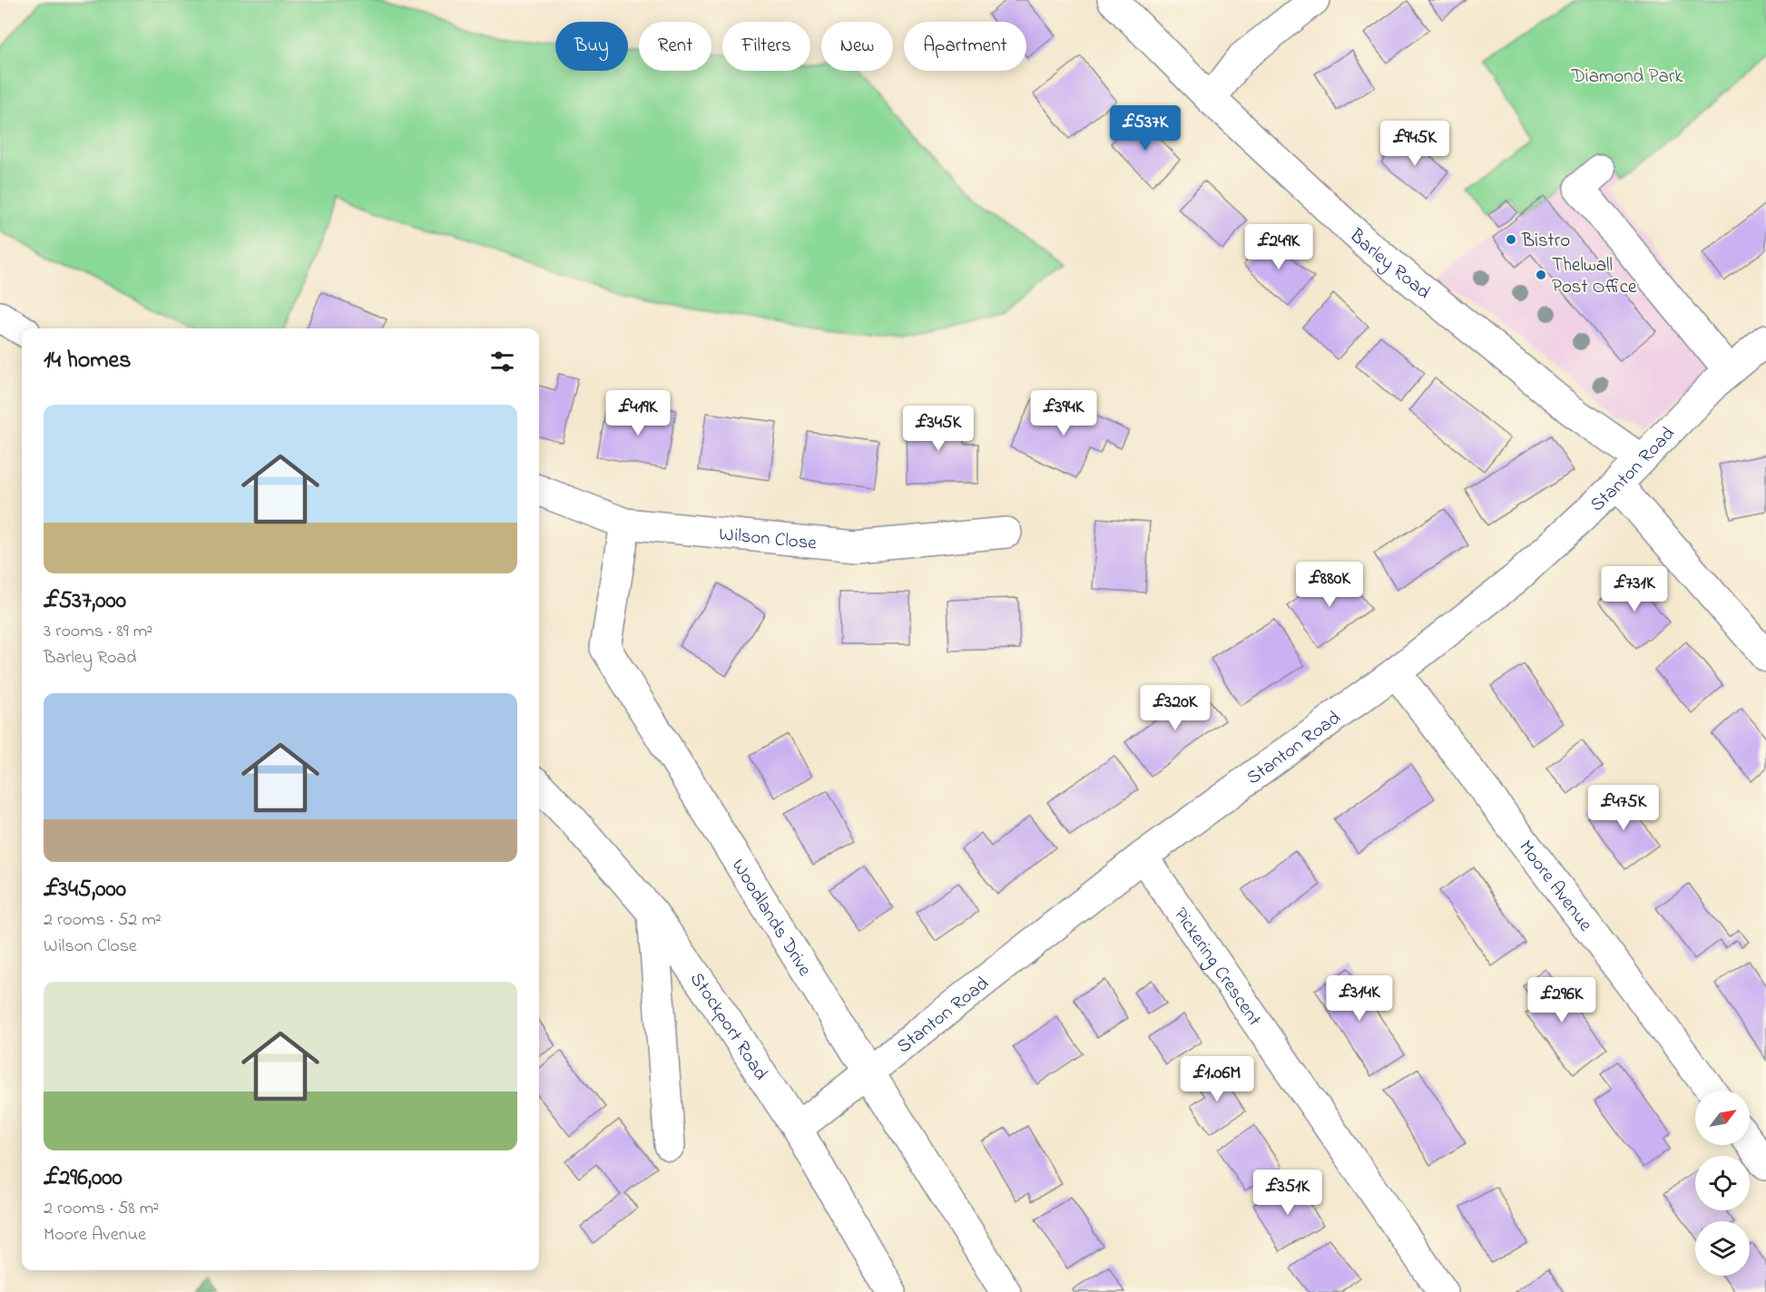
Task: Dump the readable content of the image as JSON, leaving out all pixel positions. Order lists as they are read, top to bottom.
{
  "streets": {
    "street": [
      "Barley Road",
      "Stanton Road",
      "Wilson Close",
      "Moore Avenue",
      "Woodlands Drive",
      "Pickering Crescent",
      "Stockport Road"
    ]
  },
  "crossings": [
    ["Barley Road", "Stanton Road"],
    ["Stanton Road", "Moore Avenue"],
    ["Stanton Road", "Woodlands Drive"],
    ["Stanton Road", "Pickering Crescent"],
    ["Stanton Road", "Stockport Road"],
    ["Wilson Close", "Woodlands Drive"]
  ],
  "parks": ["Diamond Park"],
  "places": ["Bistro", "Thelwall Post Office"],
  "north": "top right",
  "page": {
    "chip": [
      "Buy",
      "Rent",
      "Filters",
      "New",
      "Apartment"
    ],
    "price": [
      "£537K",
      "£945K",
      "£249K",
      "£419K",
      "£394K",
      "£345K",
      "£880K",
      "£731K",
      "£320K",
      "£475K",
      "£314K",
      "£296K",
      "£1.06M",
      "£351K"
    ],
    "heading": "14 homes",
    "list": [
      {
        "name": "£537,000",
        "note": "3 rooms · 89 m² · Barley Road"
      },
      {
        "name": "£345,000",
        "note": "2 rooms · 52 m² · Wilson Close"
      },
      {
        "name": "£296,000",
        "note": "2 rooms · 58 m² · Moore Avenue"
      }
    ]
  }
}
